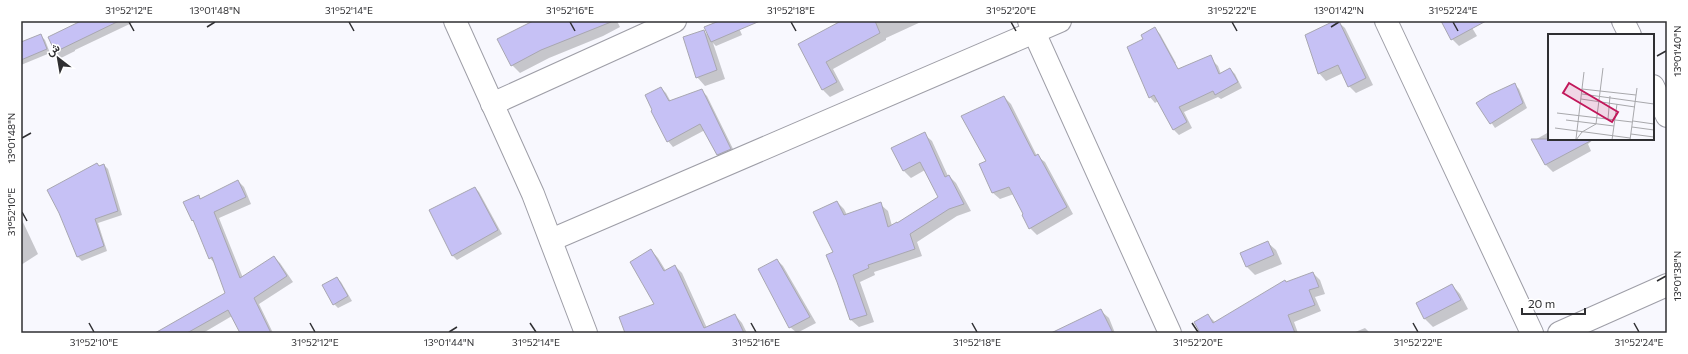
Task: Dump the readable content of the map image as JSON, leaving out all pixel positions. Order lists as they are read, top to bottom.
{
  "scale_bar": "20 m",
  "north": "top left",
  "coordinates": [
    "31°52'12\"E",
    "13°01'48\"N",
    "31°52'14\"E",
    "31°52'16\"E",
    "31°52'18\"E",
    "31°52'20\"E",
    "31°52'22\"E",
    "13°01'42\"N",
    "31°52'24\"E",
    "13°01'40\"N",
    "31°52'10\"E",
    "13°01'38\"N",
    "13°01'44\"N"
  ]
}
